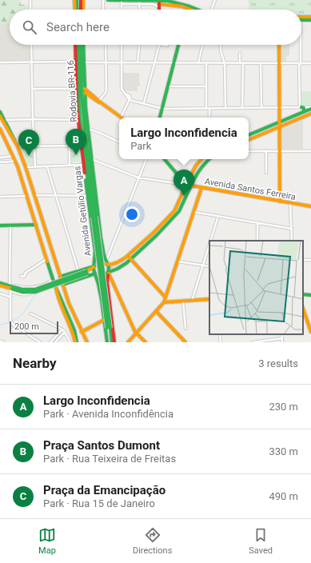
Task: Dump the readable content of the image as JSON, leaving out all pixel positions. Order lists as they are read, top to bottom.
{
  "streets": {
    "main road": ["Rodovia BR-116", "Avenida Santos Ferreira", "Avenida Getúlio Vargas"]
  },
  "crossings": [
    ["Rodovia BR-116", "Avenida Getúlio Vargas"]
  ],
  "scale_bar": "200 m",
  "page": {
    "search": "Search here",
    "popup": ["Largo Inconfidencia", "Park"],
    "pins": ["B", "C", "A"],
    "scale": "200 m",
    "heading": ["Nearby", "3 results"],
    "list": [
      {
        "mark": "A",
        "name": "Largo Inconfidencia",
        "note": "Park · Avenida Inconfidência",
        "value": "230 m"
      },
      {
        "mark": "B",
        "name": "Praça Santos Dumont",
        "note": "Park · Rua Teixeira de Freitas",
        "value": "330 m"
      },
      {
        "mark": "C",
        "name": "Praça da Emancipação",
        "note": "Park · Rua 15 de Janeiro",
        "value": "490 m"
      }
    ],
    "nav": ["Map", "Directions", "Saved"]
  }
}
